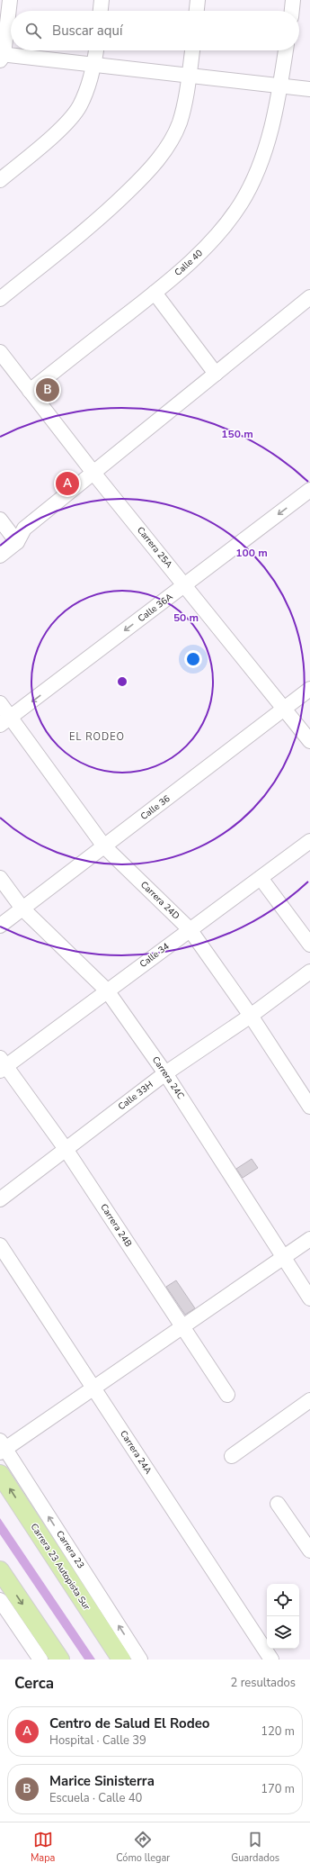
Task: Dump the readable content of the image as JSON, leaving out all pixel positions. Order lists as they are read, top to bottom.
{
  "streets": {
    "main road": ["Carrera 23 Autopista Sur"],
    "street": [
      "Calle 40",
      "Carrera 25A",
      "Calle 36A",
      "Calle 36",
      "Carrera 24D",
      "Calle 34",
      "Carrera 24C",
      "Calle 33H",
      "Carrera 24B",
      "Carrera 24A",
      "Carrera 23"
    ]
  },
  "crossings": [
    ["Calle 40", "Carrera 25A"],
    ["Carrera 25A", "Calle 36A"],
    ["Carrera 25A", "Calle 36"],
    ["Calle 36A", "Carrera 24D"],
    ["Calle 36", "Carrera 24D"],
    ["Calle 36", "Carrera 24C"],
    ["Carrera 24D", "Calle 34"],
    ["Carrera 24D", "Calle 33H"],
    ["Calle 34", "Carrera 24C"],
    ["Calle 34", "Carrera 24B"],
    ["Carrera 24C", "Calle 33H"],
    ["Calle 33H", "Carrera 24B"]
  ],
  "one_way": ["Calle 36A", "Carrera 23"],
  "districts": ["EL RODEO"],
  "page": {
    "search": "Buscar aquí",
    "pins": ["B", "A"],
    "heading": ["Cerca", "2 resultados"],
    "list": [
      {
        "mark": "A",
        "name": "Centro de Salud El Rodeo",
        "note": "Hospital · Calle 39",
        "value": "120 m"
      },
      {
        "mark": "B",
        "name": "Marice Sinisterra",
        "note": "Escuela · Calle 40",
        "value": "170 m"
      }
    ],
    "nav": ["Mapa", "Cómo llegar", "Guardados"]
  },
  "rings": ["150 m", "100 m", "50 m"]
}
